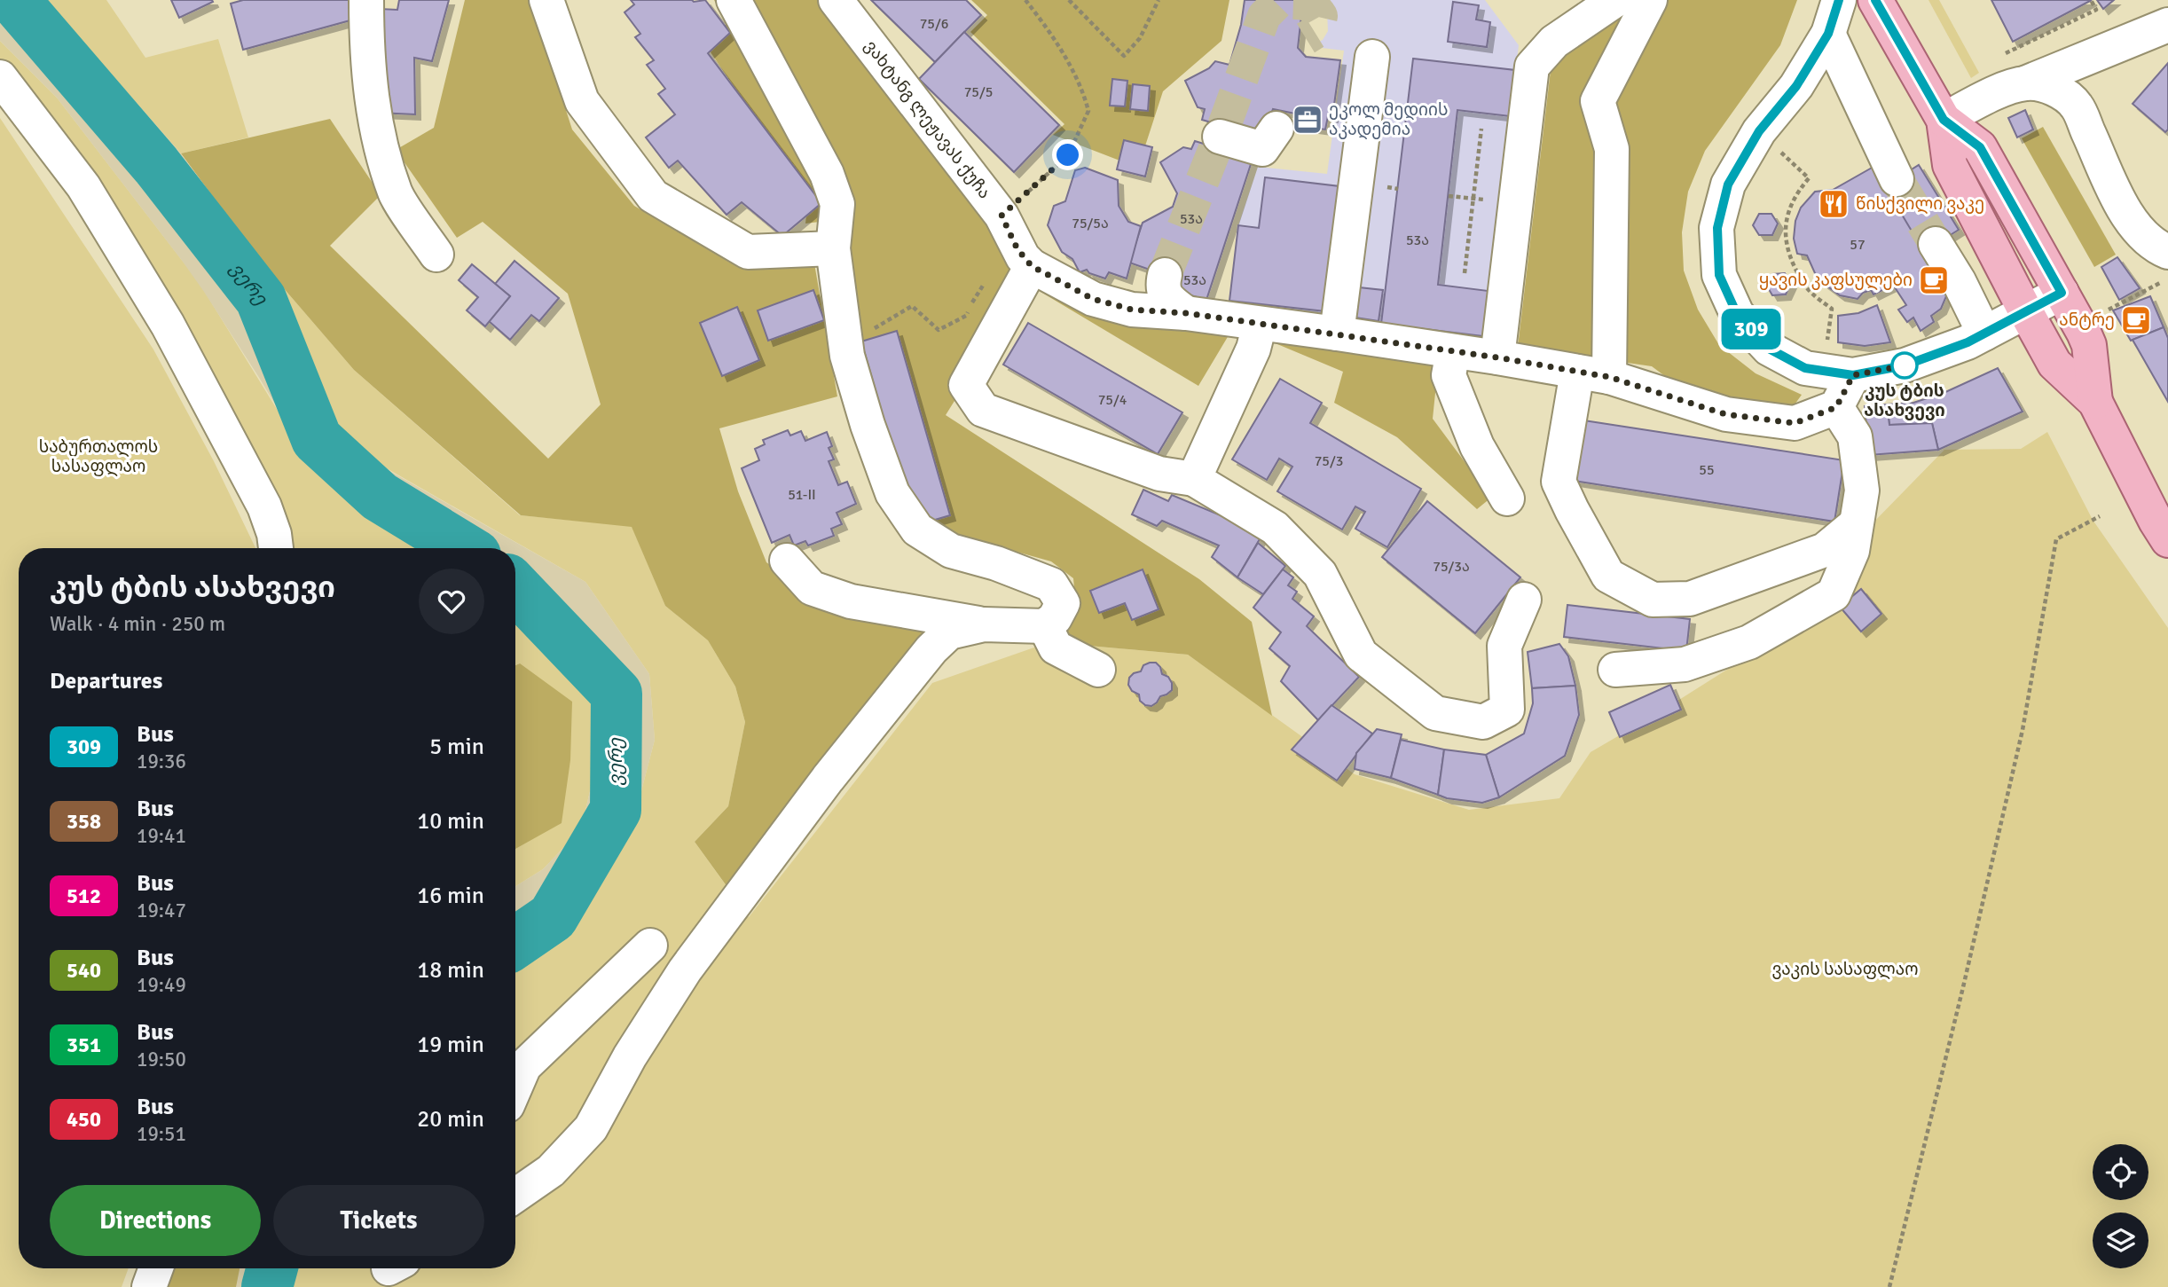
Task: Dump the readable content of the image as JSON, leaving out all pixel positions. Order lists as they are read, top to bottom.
{
  "streets": {
    "street": ["ვახტანგ ლეჟავას ქუჩა"]
  },
  "water": ["ვერე"],
  "parks": ["საბურთალოს სასაფლაო", "ვაკის სასაფლაო"],
  "places": {
    "office": ["ეკოლ მედიის აკადემია"],
    "restaurant": ["წისქვილი ვაკე"],
    "cafe": ["ყავის კაფსულები", "ანტრე"],
    "other": ["კუს ტბის ასახვევი"]
  },
  "lines": ["bus line 309"],
  "house_numbers": [
    "75/6",
    "75/5",
    "53ა",
    "75/5ა",
    "53ა",
    "57",
    "53ა",
    "75/4",
    "75/3",
    "55",
    "51-II",
    "75/3ა"
  ],
  "page": {
    "on_map": "309",
    "heading": [
      ["კუს ტბის ასახვევი", "Walk · 4 min · 250 m"],
      "Departures"
    ],
    "list": [
      {
        "mark": "309",
        "name": "Bus",
        "note": "19:36",
        "value": "5 min"
      },
      {
        "mark": "358",
        "name": "Bus",
        "note": "19:41",
        "value": "10 min"
      },
      {
        "mark": "512",
        "name": "Bus",
        "note": "19:47",
        "value": "16 min"
      },
      {
        "mark": "540",
        "name": "Bus",
        "note": "19:49",
        "value": "18 min"
      },
      {
        "mark": "351",
        "name": "Bus",
        "note": "19:50",
        "value": "19 min"
      },
      {
        "mark": "450",
        "name": "Bus",
        "note": "19:51",
        "value": "20 min"
      }
    ],
    "buttons": ["Directions", "Tickets"]
  }
}
